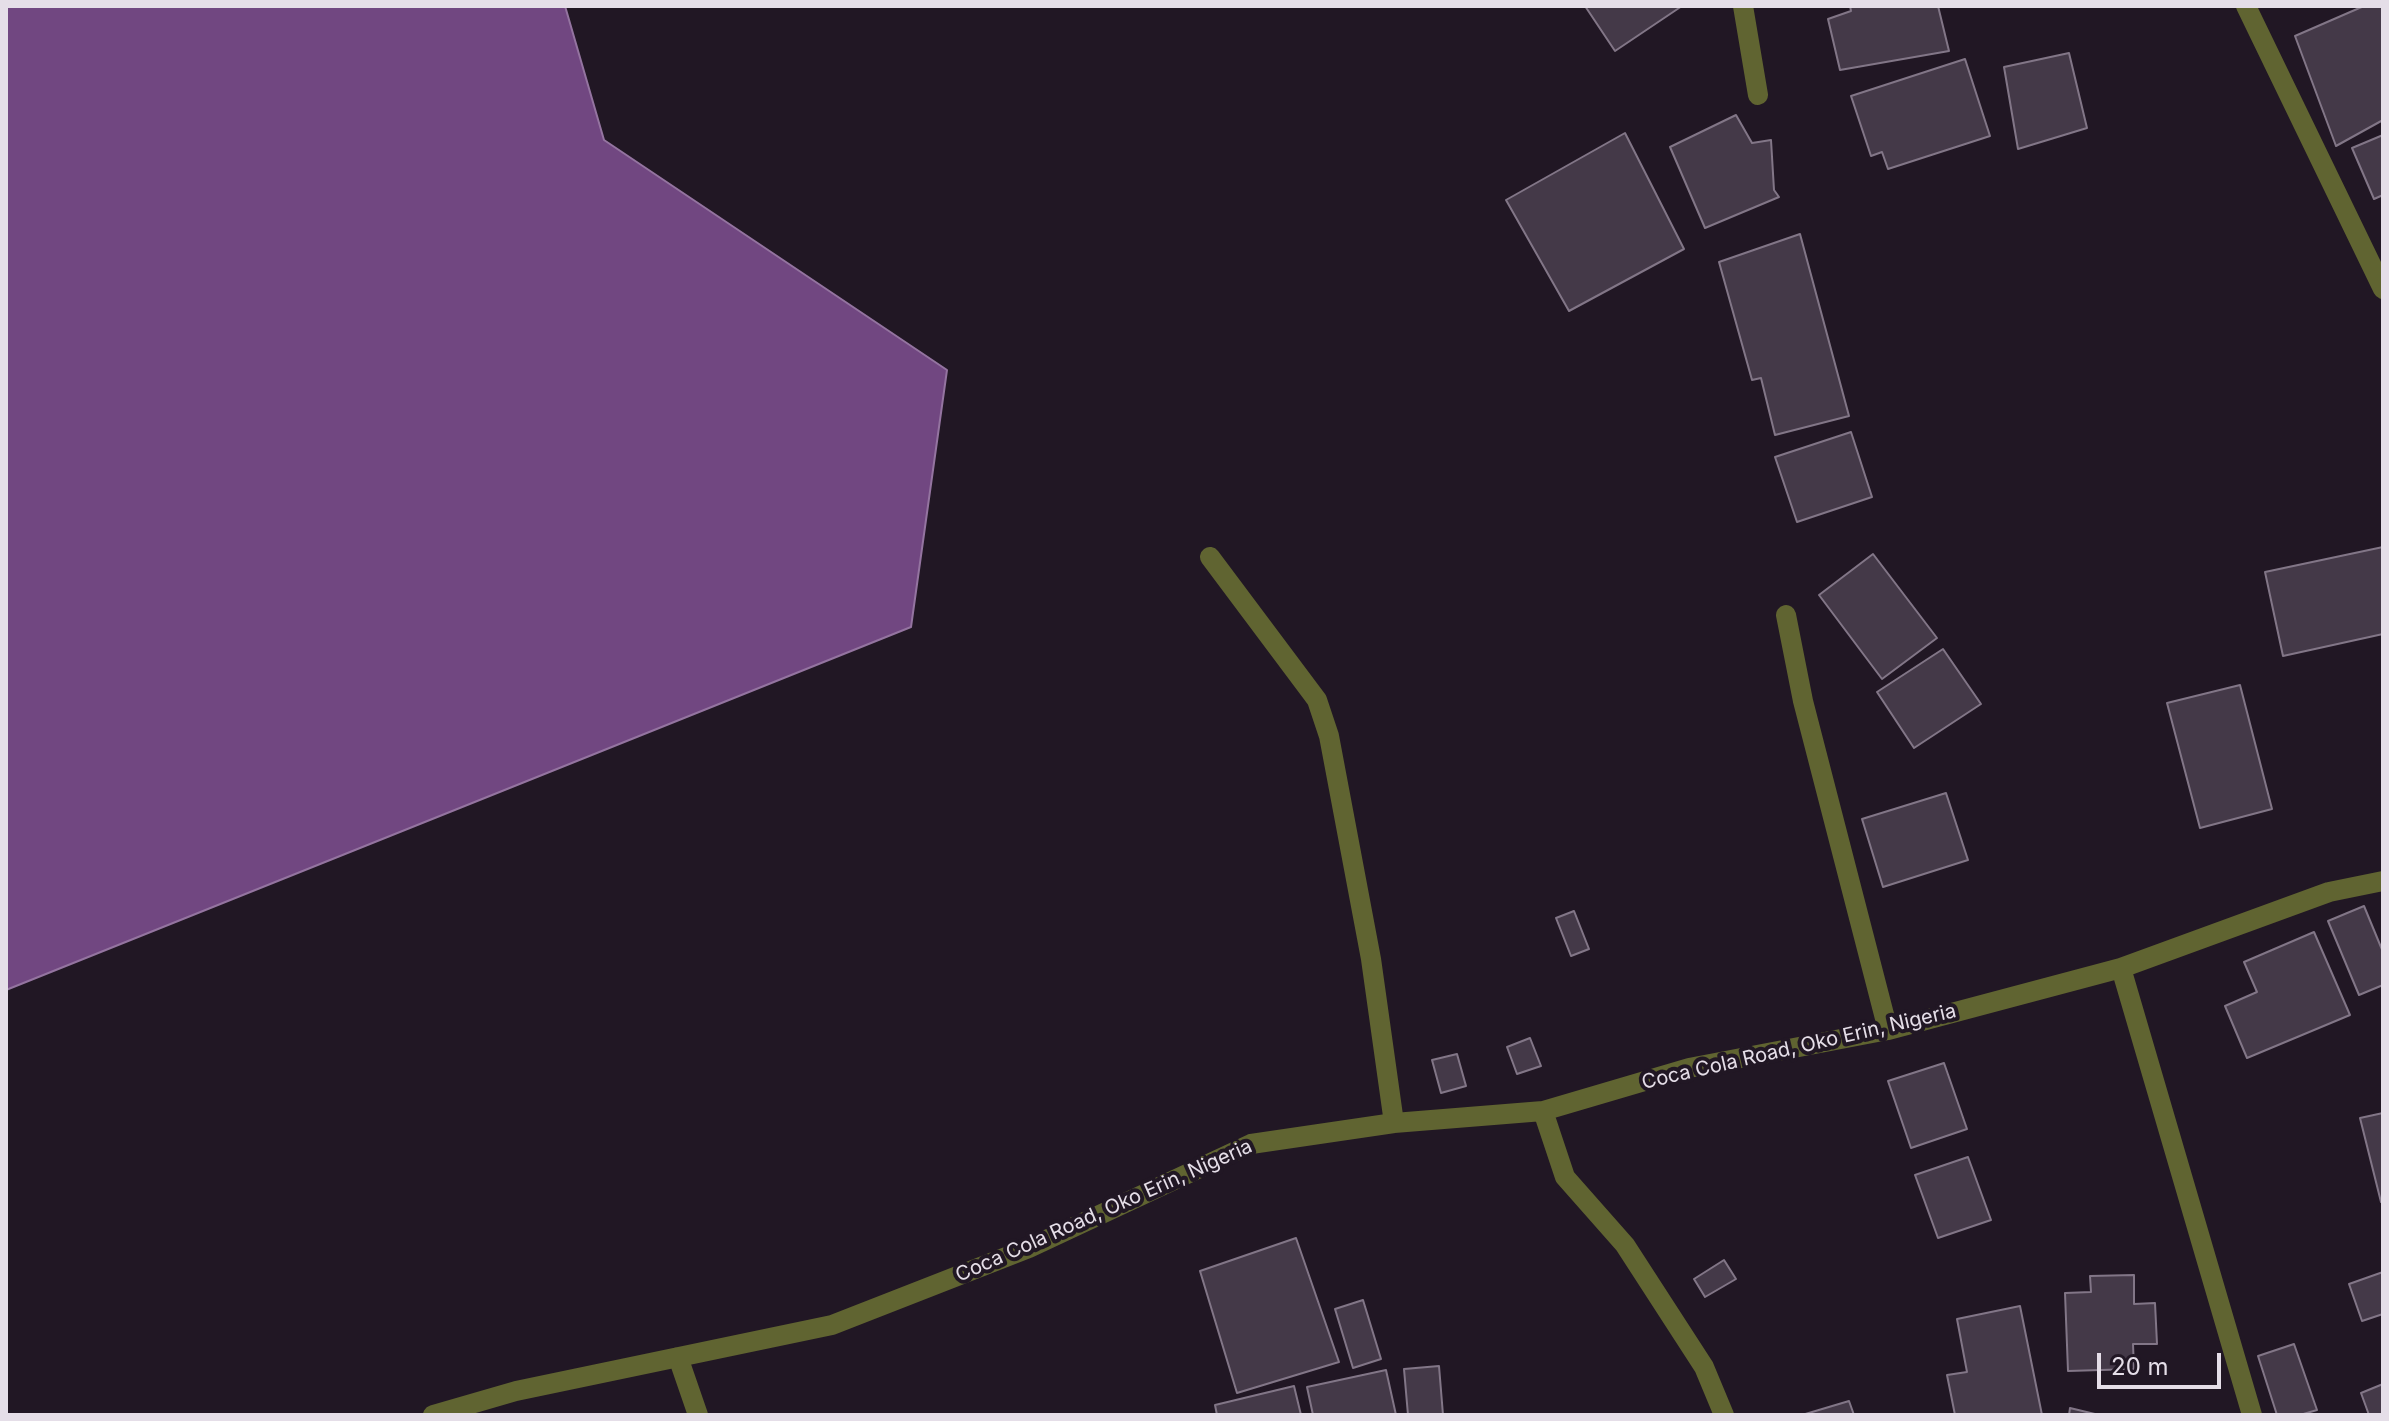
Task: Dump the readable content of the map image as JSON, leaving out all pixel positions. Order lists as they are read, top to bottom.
{
  "streets": {
    "street": ["Coca Cola Road, Oko Erin, Nigeria"]
  },
  "scale_bar": "20 m"
}
